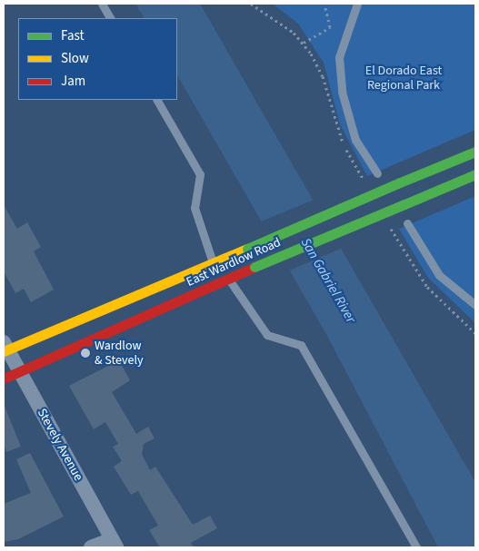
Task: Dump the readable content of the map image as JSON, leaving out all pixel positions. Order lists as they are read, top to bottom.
{
  "streets": {
    "main road": ["East Wardlow Road"],
    "street": ["Stevely Avenue"]
  },
  "crossings": [
    ["East Wardlow Road", "Stevely Avenue"]
  ],
  "water": ["San Gabriel River"],
  "parks": ["El Dorado East Regional Park"],
  "places": ["Wardlow & Stevely"],
  "legend": ["Fast", "Slow", "Jam"]
}
